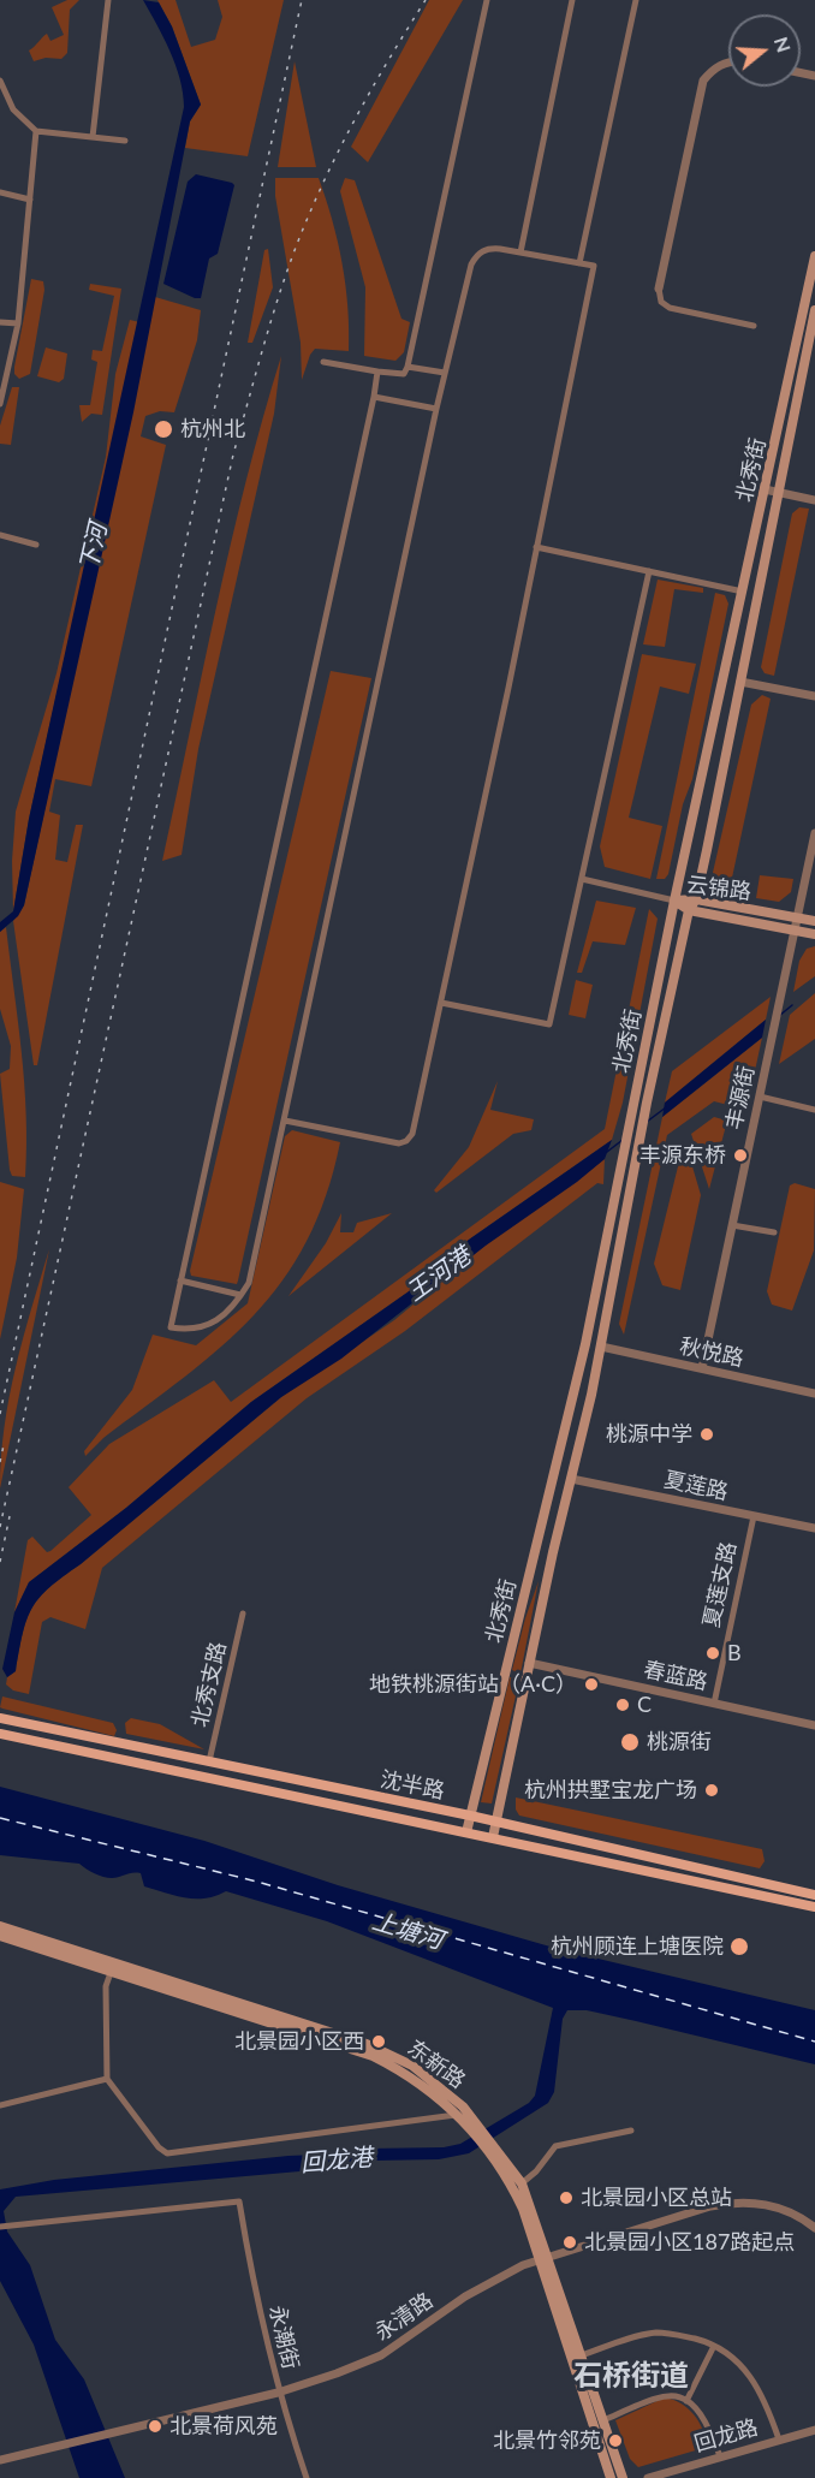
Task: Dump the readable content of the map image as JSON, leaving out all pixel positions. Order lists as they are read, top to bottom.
{
  "streets": {
    "main road": [
      "北秀街",
      "云锦路",
      "沈半路",
      "东新路"
    ],
    "street": [
      "丰源街",
      "秋悦路",
      "夏莲路",
      "夏莲支路",
      "春蓝路",
      "北秀支路",
      "永清路",
      "永潮街",
      "回龙路"
    ]
  },
  "crossings": [
    ["北秀街", "云锦路"],
    ["北秀街", "秋悦路"],
    ["北秀街", "夏莲路"],
    ["北秀街", "春蓝路"],
    ["北秀街", "沈半路"],
    ["云锦路", "丰源街"],
    ["丰源街", "秋悦路"],
    ["夏莲路", "夏莲支路"],
    ["夏莲支路", "春蓝路"],
    ["北秀支路", "沈半路"],
    ["东新路", "永清路"],
    ["永清路", "永潮街"]
  ],
  "districts": ["石桥街道"],
  "water": [
    "下河",
    "王河港",
    "上塘河",
    "回龙港"
  ],
  "places": [
    "杭州北",
    "丰源东桥",
    "桃源中学",
    "B",
    "地铁桃源街站（A·C）",
    "C",
    "桃源街",
    "杭州拱墅宝龙广场",
    "杭州顾连上塘医院",
    "北景园小区西",
    "北景园小区总站",
    "北景园小区187路起点",
    "北景荷风苑",
    "北景竹邻苑"
  ],
  "north": "right"
}
